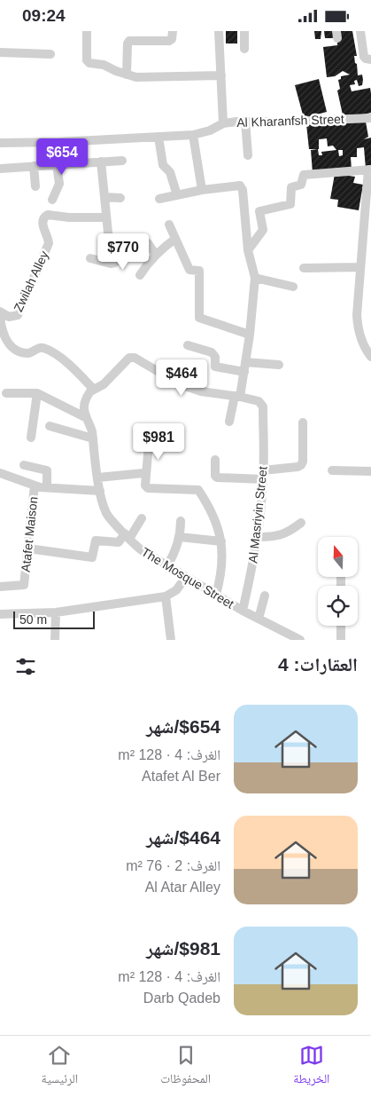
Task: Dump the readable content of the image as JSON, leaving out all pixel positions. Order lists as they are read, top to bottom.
{
  "streets": {
    "street": [
      "Al Kharanfsh Street",
      "Zwilah Alley",
      "Al Masriyin Street",
      "Atafet Maison",
      "The Mosque Street"
    ]
  },
  "crossings": [
    ["Al Masriyin Street", "The Mosque Street"]
  ],
  "scale_bar": "50 m",
  "north": "top",
  "page": {
    "status": "09:24",
    "price": [
      "$654",
      "$770",
      "$464",
      "$981"
    ],
    "scale": "50 m",
    "heading": "العقارات: 4",
    "list": [
      {
        "name": "$654/شهر",
        "note": "الغرف: 4 · 128 m² · Atafet Al Ber"
      },
      {
        "name": "$464/شهر",
        "note": "الغرف: 2 · 76 m² · Al Atar Alley"
      },
      {
        "name": "$981/شهر",
        "note": "الغرف: 4 · 128 m² · Darb Qadeb"
      }
    ],
    "tabs": ["الخريطة", "المحفوظات", "الرئيسية"]
  }
}
